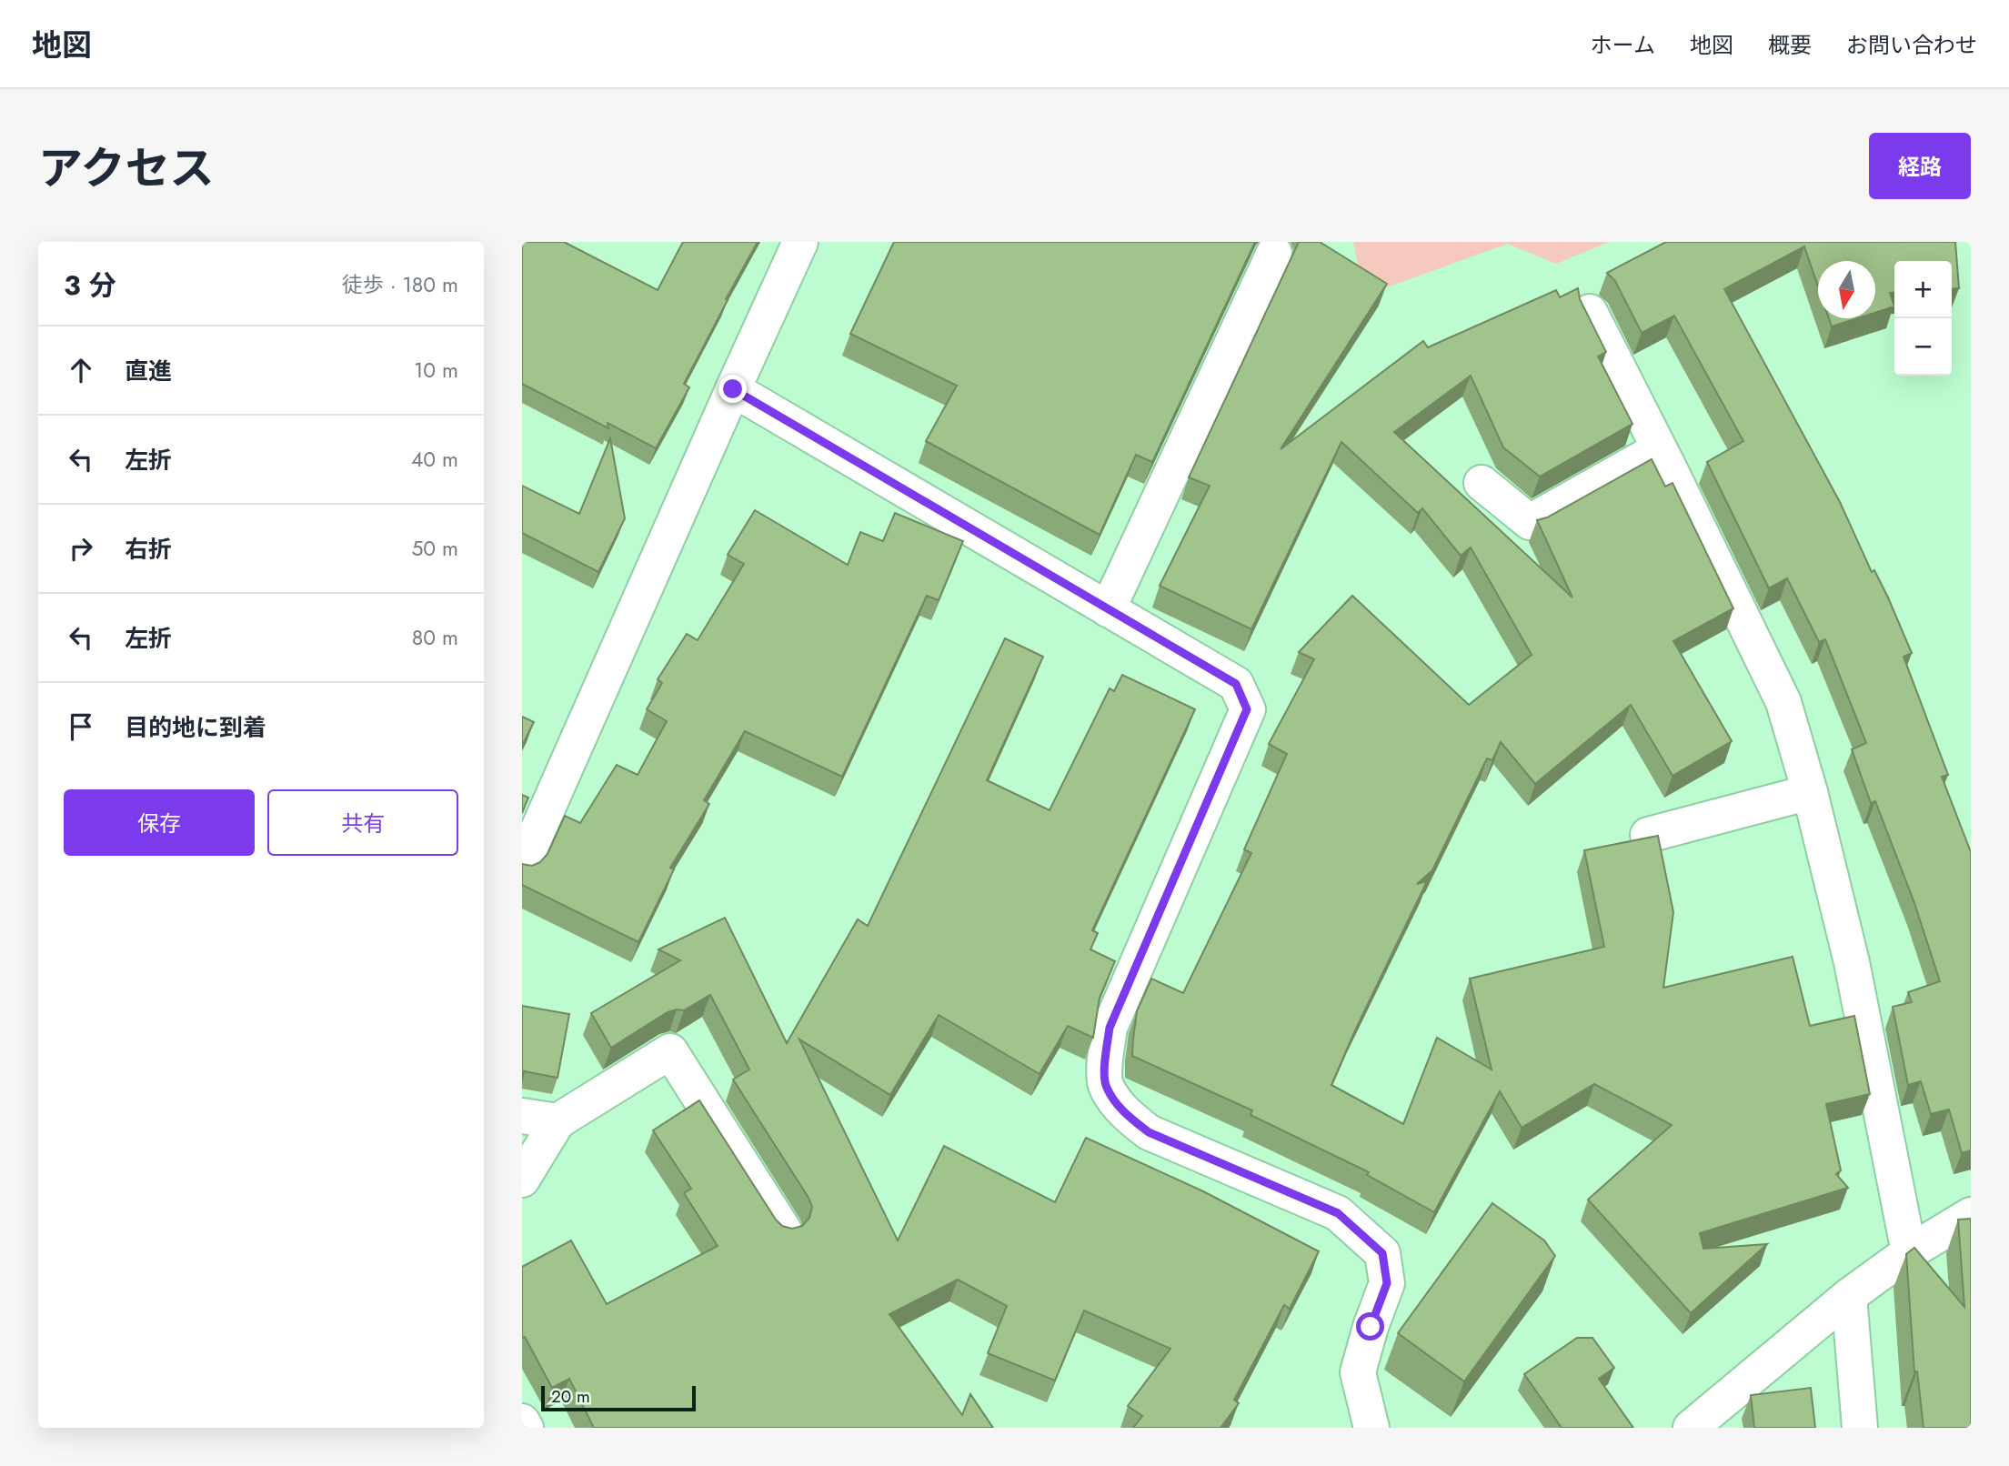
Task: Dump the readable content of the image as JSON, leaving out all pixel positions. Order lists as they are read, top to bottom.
{
  "scale_bar": "20 m",
  "north": "bottom",
  "page": {
    "header": "地図",
    "nav": [
      "ホーム",
      "地図",
      "概要",
      "お問い合わせ"
    ],
    "title": "アクセス",
    "buttons": [
      "経路",
      ["保存", "共有"]
    ],
    "heading": ["3 分", "徒歩 · 180 m"],
    "map_buttons": ["+", "−"],
    "list": [
      ["直進", "10 m"],
      ["左折", "40 m"],
      ["右折", "50 m"],
      ["左折", "80 m"],
      "目的地に到着"
    ],
    "scale": "20 m"
  }
}
